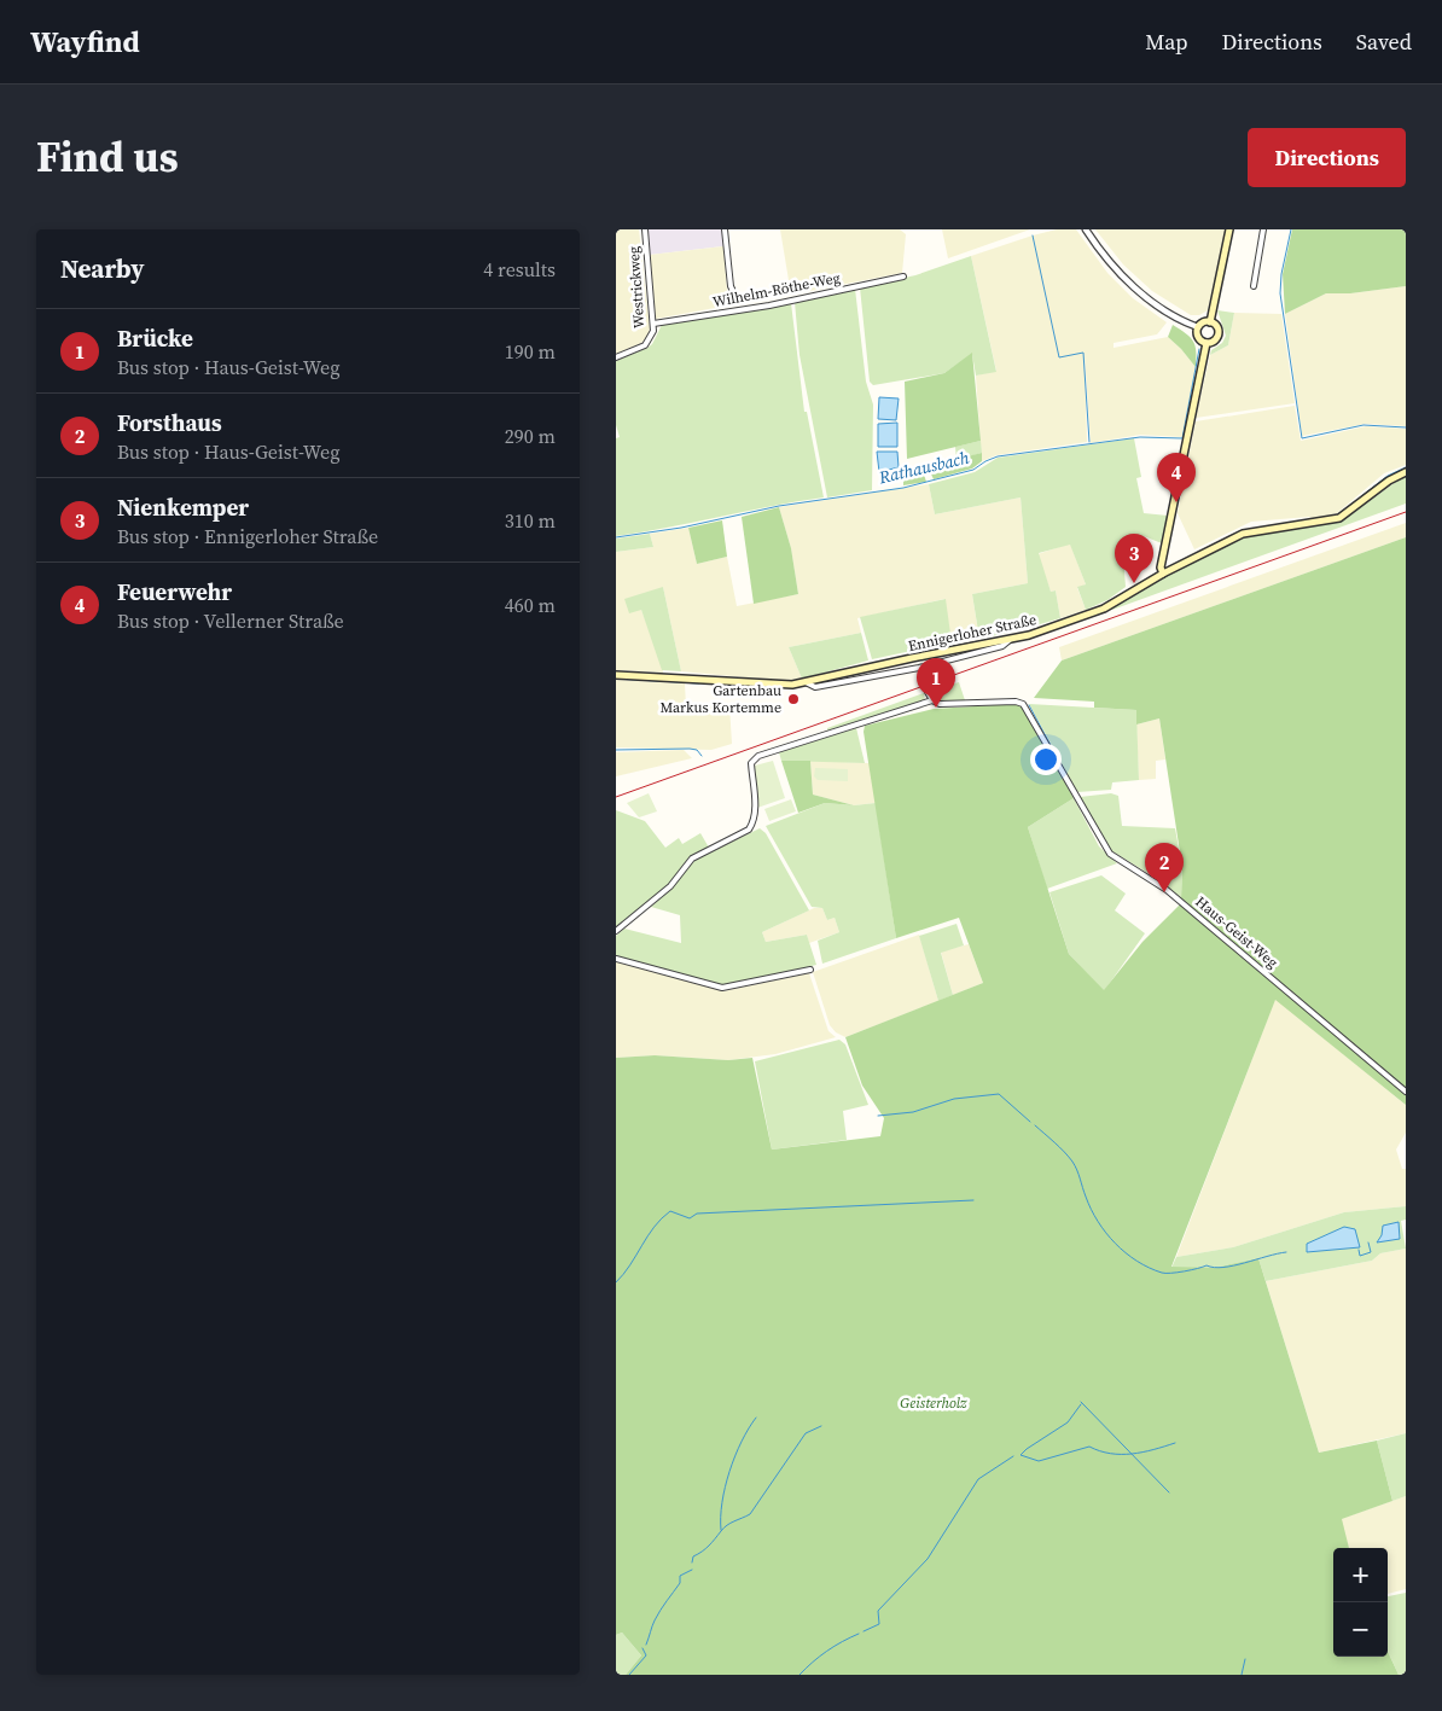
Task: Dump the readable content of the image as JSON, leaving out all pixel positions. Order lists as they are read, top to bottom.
{
  "streets": {
    "main road": ["Ennigerloher Straße"],
    "street": ["Westrickweg", "Wilhelm-Röthe-Weg", "Haus-Geist-Weg"]
  },
  "crossings": [
    ["Westrickweg", "Wilhelm-Röthe-Weg"]
  ],
  "water": ["Rathausbach"],
  "parks": ["Geisterholz"],
  "places": ["Gartenbau Markus Kortemme"],
  "page": {
    "header": "Wayfind",
    "nav": ["Map", "Directions", "Saved"],
    "title": "Find us",
    "buttons": "Directions",
    "heading": ["Nearby", "4 results"],
    "list": [
      {
        "mark": "1",
        "name": "Brücke",
        "note": "Bus stop · Haus-Geist-Weg",
        "value": "190 m"
      },
      {
        "mark": "2",
        "name": "Forsthaus",
        "note": "Bus stop · Haus-Geist-Weg",
        "value": "290 m"
      },
      {
        "mark": "3",
        "name": "Nienkemper",
        "note": "Bus stop · Ennigerloher Straße",
        "value": "310 m"
      },
      {
        "mark": "4",
        "name": "Feuerwehr",
        "note": "Bus stop · Vellerner Straße",
        "value": "460 m"
      }
    ],
    "pins": [
      "4",
      "3",
      "1",
      "2"
    ],
    "map_buttons": ["+", "−"]
  }
}
